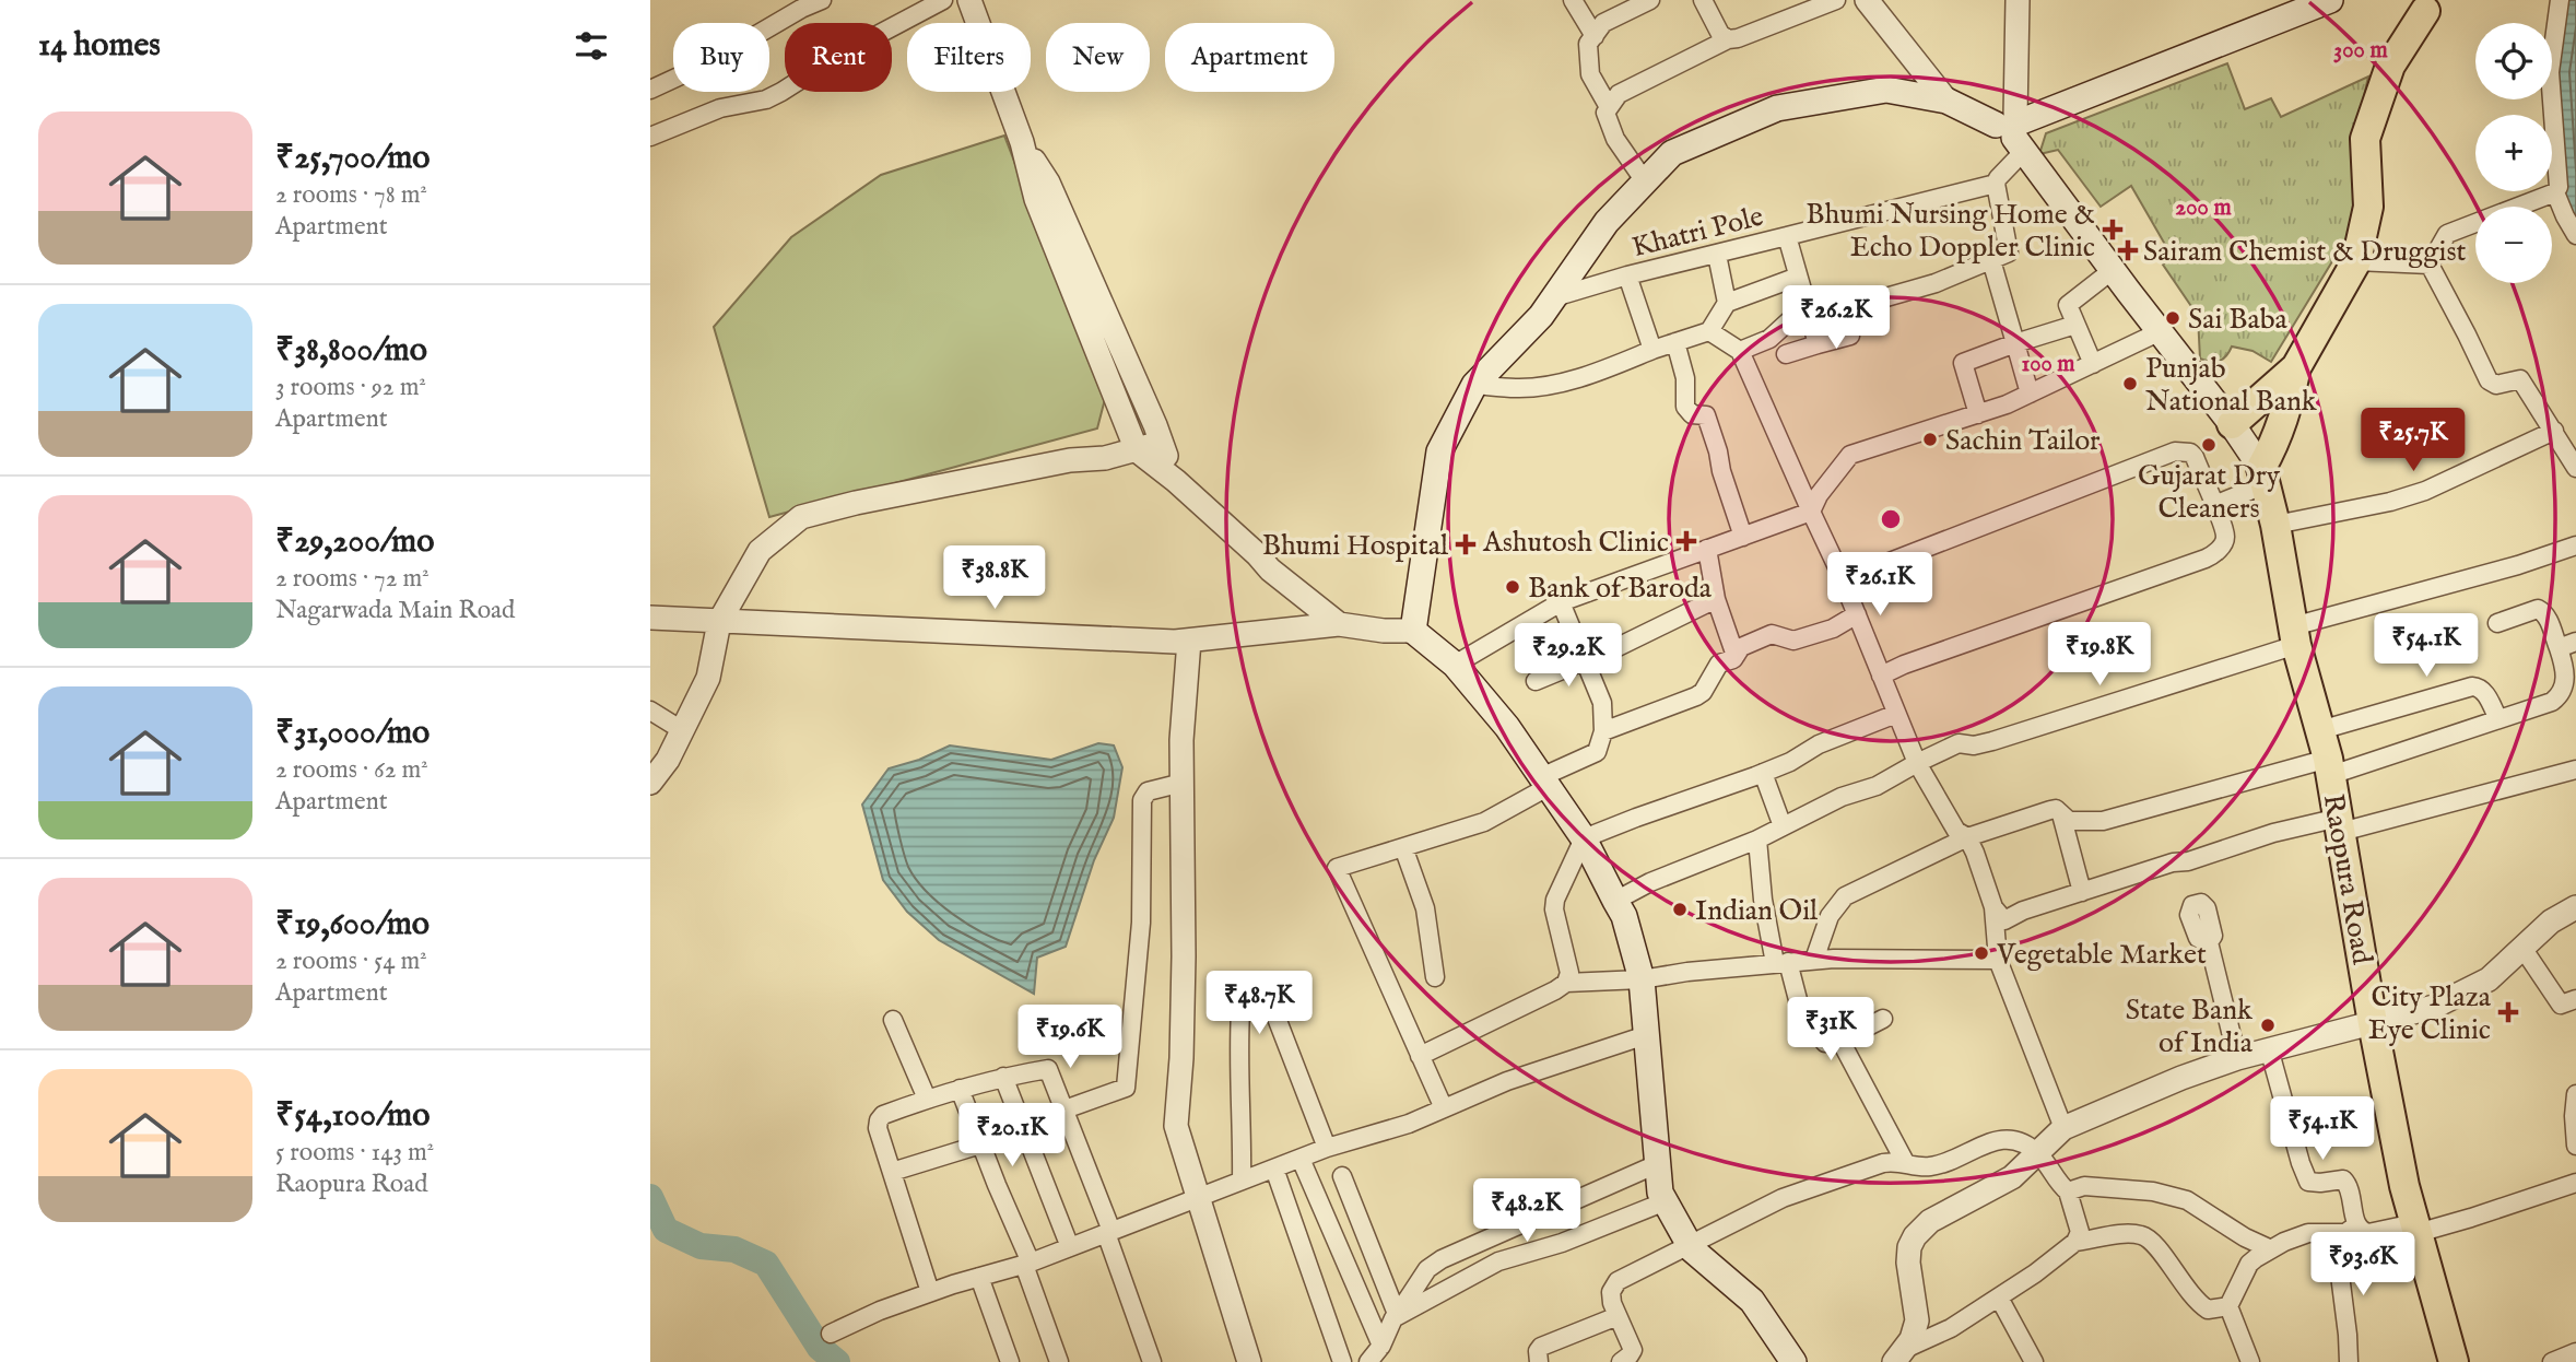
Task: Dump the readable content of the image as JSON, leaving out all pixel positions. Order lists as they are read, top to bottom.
{
  "streets": {
    "main road": ["Raopura Road"],
    "street": ["Khatri Pole"]
  },
  "places": {
    "health": [
      "Bhumi Nursing Home & Echo Doppler Clinic",
      "Sairam Chemist & Druggist",
      "Ashutosh Clinic",
      "Bhumi Hospital",
      "City Plaza Eye Clinic"
    ],
    "other": [
      "Sai Baba",
      "Punjab National Bank",
      "Sachin Tailor",
      "Gujarat Dry Cleaners",
      "Bank of Baroda",
      "Indian Oil",
      "Vegetable Market",
      "State Bank of India"
    ]
  },
  "page": {
    "heading": "14 homes",
    "map_buttons": ["+", "−"],
    "chip": [
      "Buy",
      "Rent",
      "Filters",
      "New",
      "Apartment"
    ],
    "list": [
      {
        "name": "₹25,700/mo",
        "note": "2 rooms · 78 m² · Apartment"
      },
      {
        "name": "₹38,800/mo",
        "note": "3 rooms · 92 m² · Apartment"
      },
      {
        "name": "₹29,200/mo",
        "note": "2 rooms · 72 m² · Nagarwada Main Road"
      },
      {
        "name": "₹31,000/mo",
        "note": "2 rooms · 62 m² · Apartment"
      },
      {
        "name": "₹19,600/mo",
        "note": "2 rooms · 54 m² · Apartment"
      },
      {
        "name": "₹54,100/mo",
        "note": "5 rooms · 143 m² · Raopura Road"
      }
    ],
    "price": [
      "₹26.2K",
      "₹25.7K",
      "₹38.8K",
      "₹26.1K",
      "₹54.1K",
      "₹19.8K",
      "₹29.2K",
      "₹48.7K",
      "₹31K",
      "₹19.6K",
      "₹54.1K",
      "₹20.1K",
      "₹48.2K",
      "₹93.6K"
    ]
  },
  "rings": ["300 m", "200 m", "100 m"]
}
